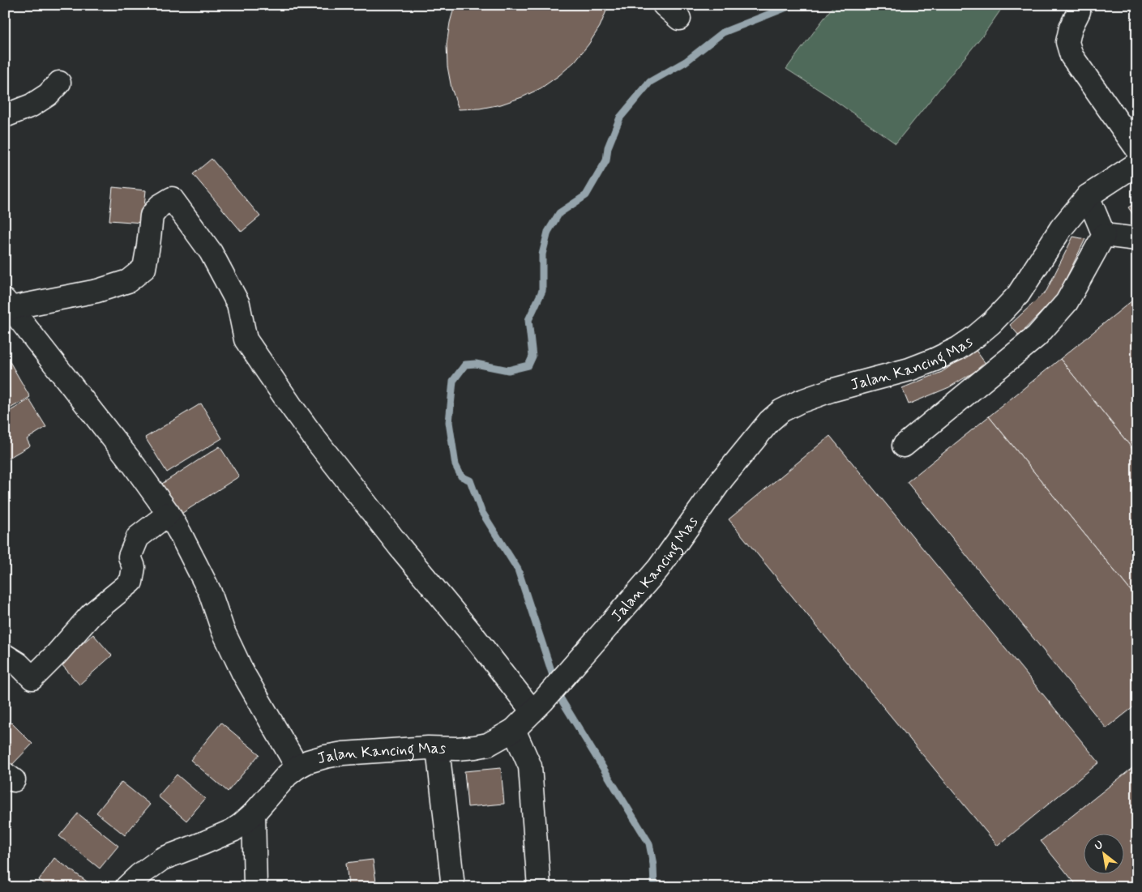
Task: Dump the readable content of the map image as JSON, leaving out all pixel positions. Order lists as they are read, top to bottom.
{
  "streets": {
    "street": ["Jalan Kancing Mas"]
  },
  "north": "top left"
}
